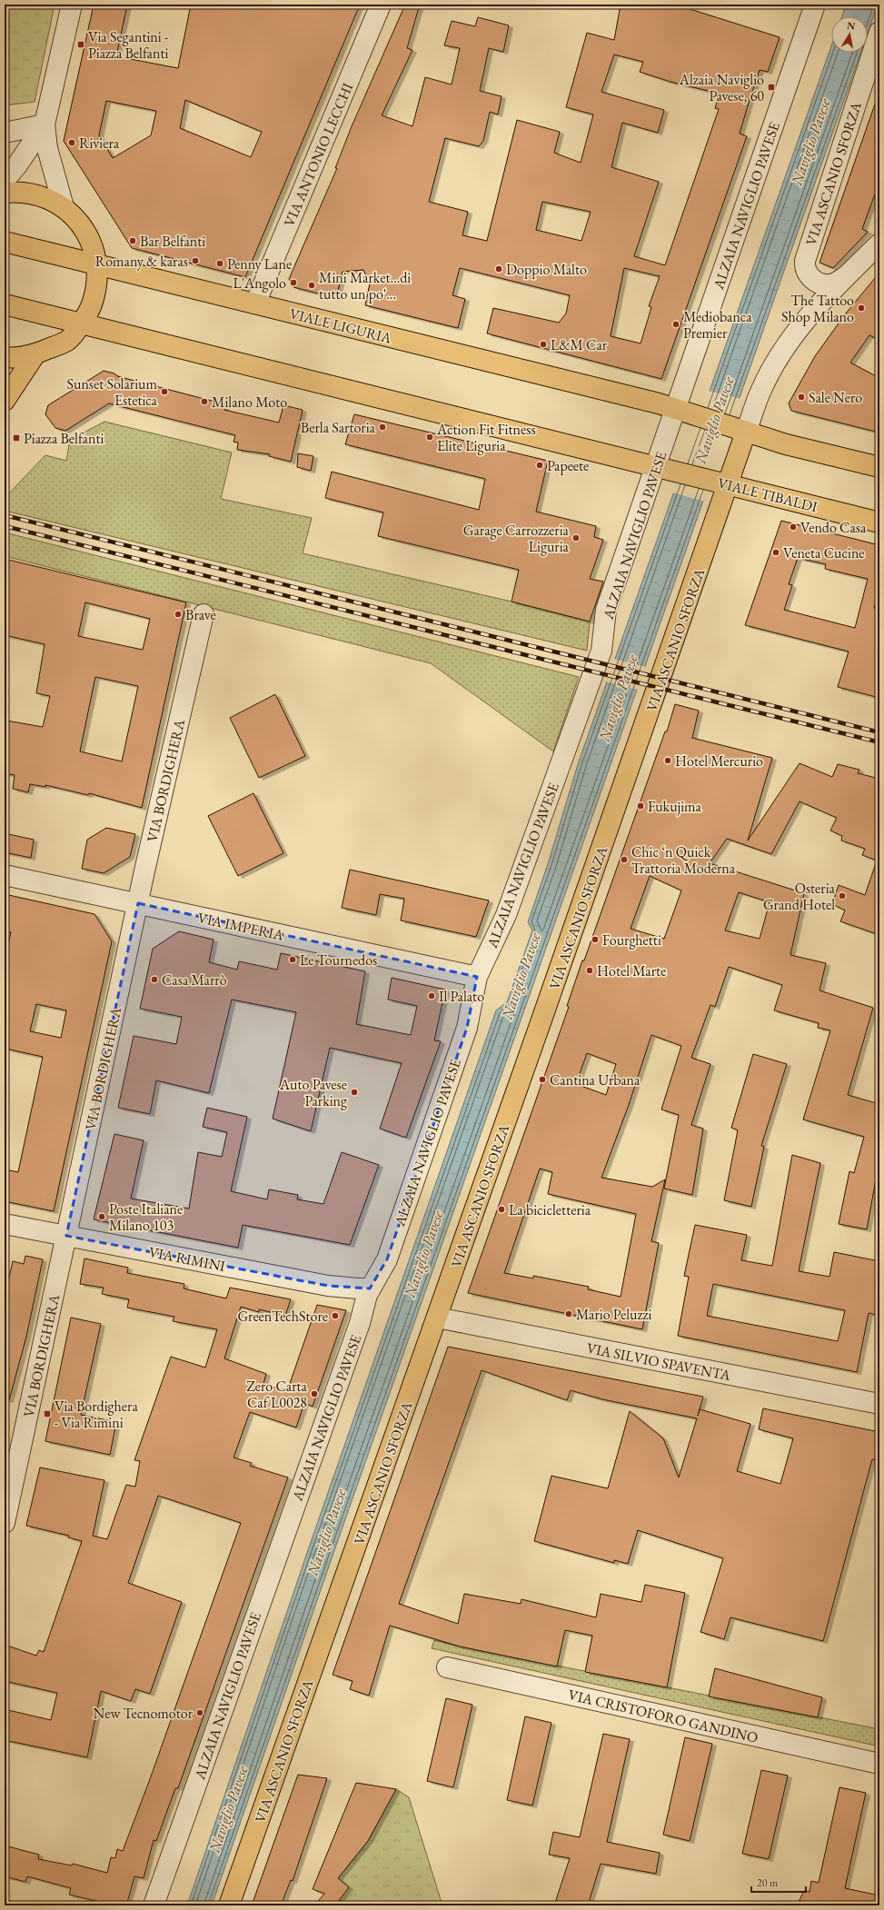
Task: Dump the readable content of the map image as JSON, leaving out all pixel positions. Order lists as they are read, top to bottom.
{
  "streets": {
    "main road": ["VIA ASCANIO SFORZA", "VIALE LIGURIA", "VIALE TIBALDI"],
    "street": [
      "VIA ANTONIO LECCHI",
      "ALZAIA NAVIGLIO PAVESE",
      "VIA BORDIGHERA",
      "VIA IMPERIA",
      "VIA RIMINI",
      "VIA SILVIO SPAVENTA",
      "VIA CRISTOFORO GANDINO"
    ]
  },
  "crossings": [
    ["VIA ANTONIO LECCHI", "VIALE LIGURIA"],
    ["VIA ASCANIO SFORZA", "VIALE TIBALDI"],
    ["VIA ASCANIO SFORZA", "VIA SILVIO SPAVENTA"],
    ["ALZAIA NAVIGLIO PAVESE", "VIALE LIGURIA"],
    ["ALZAIA NAVIGLIO PAVESE", "VIALE TIBALDI"],
    ["ALZAIA NAVIGLIO PAVESE", "VIA IMPERIA"],
    ["ALZAIA NAVIGLIO PAVESE", "VIA RIMINI"],
    ["VIA BORDIGHERA", "VIA IMPERIA"],
    ["VIA BORDIGHERA", "VIA RIMINI"]
  ],
  "water": ["Naviglio Pavese"],
  "places": {
    "transit": [
      "Via Segantini - Piazza Belfanti",
      "Alzaia Naviglio Pavese, 60",
      "Piazza Belfanti",
      "Via Bordighera - Via Rimini"
    ],
    "other": [
      "Riviera",
      "Bar Belfanti",
      "Romany & karas",
      "Penny Lane",
      "Doppio Malto",
      "L'Angolo",
      "Mini Market...di tutto un po'...",
      "The Tattoo Shop Milano",
      "Mediobanca Premier",
      "L&M Car",
      "Sunset Solarium Estetica",
      "Sale Nero",
      "Milano Moto",
      "Berla Sartoria",
      "Action Fit Fitness Elite Liguria",
      "Papeete",
      "Vendo Casa",
      "Garage Carrozzeria Liguria",
      "Veneta Cucine",
      "Brave",
      "Hotel Mercurio",
      "Fukujima",
      "Chic ‘n Quick Trattoria Moderna",
      "Osteria Grand Hotel",
      "Fourghetti",
      "Le Tournedos",
      "Hotel Marte",
      "Casa Marrò",
      "Il Palato",
      "Cantina Urbana",
      "Auto Pavese Parking",
      "La bicicletteria",
      "Poste Italiane Milano 103",
      "Mario Peluzzi",
      "GreenTechStore",
      "Zero Carta Caf L0028",
      "New Tecnomotor"
    ]
  },
  "scale_bar": "20 m",
  "north": "top"
}
